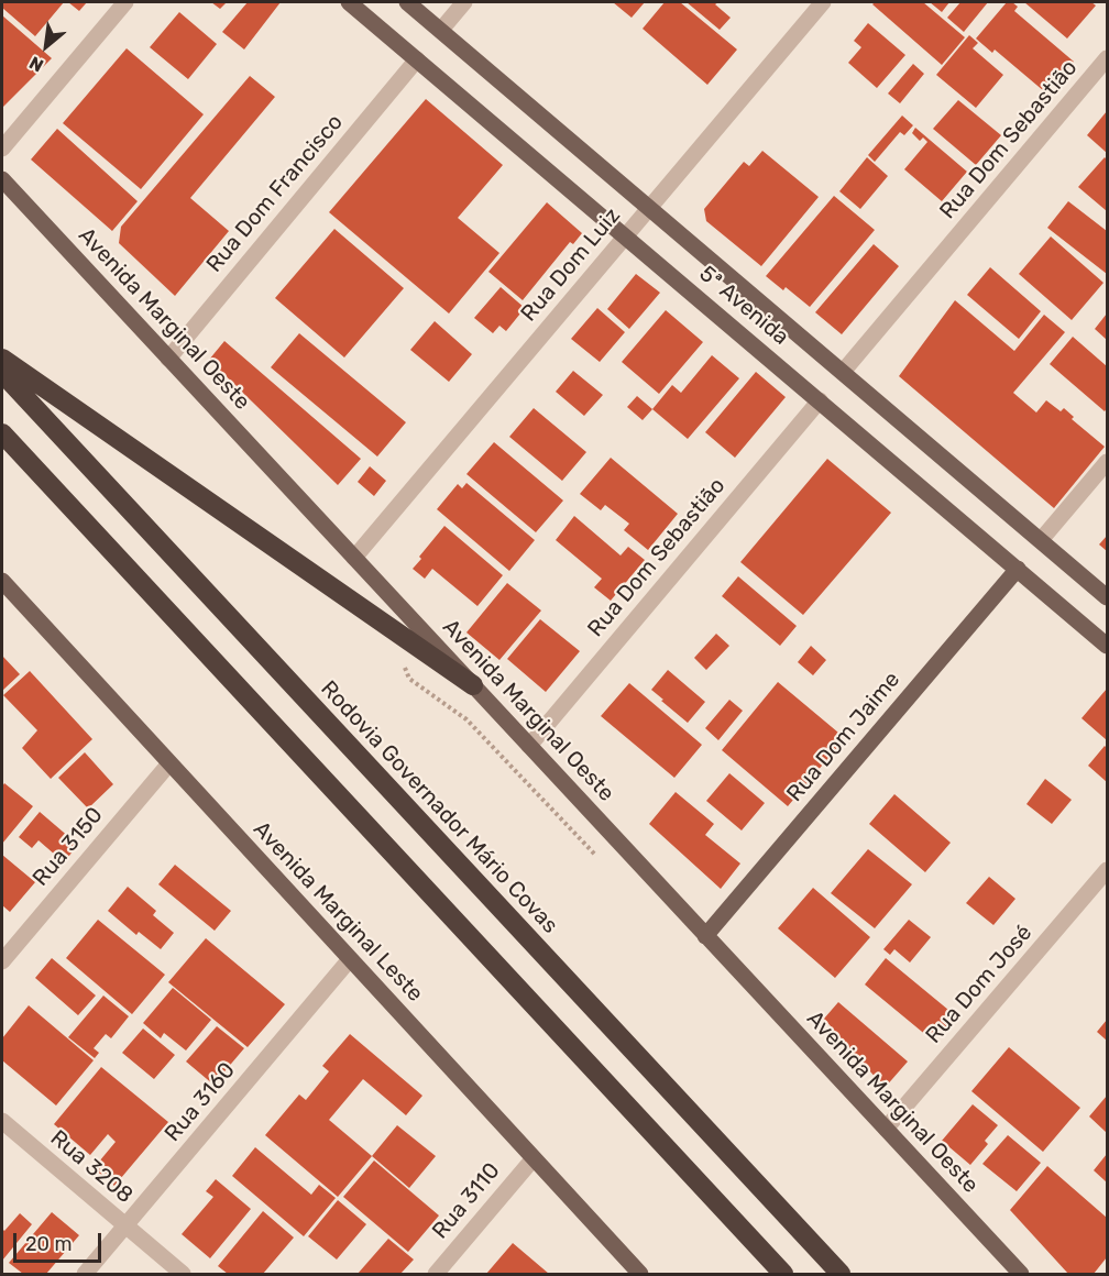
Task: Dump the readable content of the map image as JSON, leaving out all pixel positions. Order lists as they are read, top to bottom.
{
  "streets": {
    "highway": ["Rodovia Governador Mário Covas"],
    "main road": [
      "5ª Avenida",
      "Avenida Marginal Oeste",
      "Rua Dom Jaime",
      "Avenida Marginal Leste"
    ],
    "street": [
      "Rua Dom Sebastião",
      "Rua Dom Francisco",
      "Rua Dom Luiz",
      "Rua 3150",
      "Rua Dom José",
      "Rua 3160",
      "Rua 3208",
      "Rua 3110"
    ]
  },
  "crossings": [
    ["Rua Dom Sebastião", "5ª Avenida"],
    ["Rua Dom Sebastião", "Avenida Marginal Oeste"],
    ["Rua Dom Francisco", "5ª Avenida"],
    ["Rua Dom Francisco", "Avenida Marginal Oeste"],
    ["Rua Dom Luiz", "5ª Avenida"],
    ["Rua Dom Luiz", "Avenida Marginal Oeste"],
    ["5ª Avenida", "Rua Dom Jaime"],
    ["Avenida Marginal Oeste", "Rua Dom Jaime"],
    ["Avenida Marginal Oeste", "Rua Dom José"],
    ["Rua 3150", "Avenida Marginal Leste"],
    ["Avenida Marginal Leste", "Rua 3160"],
    ["Avenida Marginal Leste", "Rua 3110"],
    ["Rua 3160", "Rua 3208"]
  ],
  "scale_bar": "20 m",
  "north": "bottom left"
}
